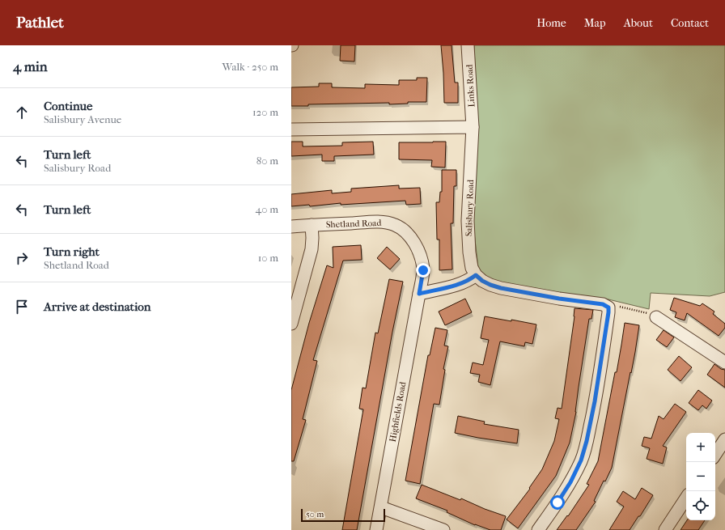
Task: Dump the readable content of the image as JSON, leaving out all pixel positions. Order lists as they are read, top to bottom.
{
  "streets": {
    "street": [
      "Links Road",
      "Salisbury Road",
      "Shetland Road",
      "Highfields Road"
    ]
  },
  "crossings": [
    ["Links Road", "Salisbury Road"],
    ["Shetland Road", "Highfields Road"]
  ],
  "scale_bar": "50 m",
  "page": {
    "header": "Pathlet",
    "nav": [
      "Home",
      "Map",
      "About",
      "Contact"
    ],
    "heading": ["4 min", "Walk · 250 m"],
    "list": [
      ["Continue", "Salisbury Avenue", "120 m"],
      ["Turn left", "Salisbury Road", "80 m"],
      ["Turn left", "40 m"],
      ["Turn right", "Shetland Road", "10 m"],
      "Arrive at destination"
    ],
    "map_buttons": ["+", "−"],
    "scale": "50 m"
  }
}
